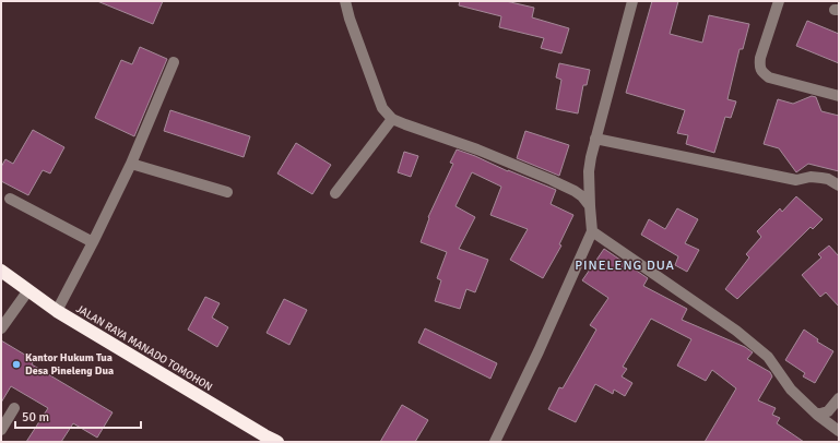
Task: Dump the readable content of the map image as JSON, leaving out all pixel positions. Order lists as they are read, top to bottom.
{
  "streets": {
    "highway": ["JALAN RAYA MANADO TOMOHON"]
  },
  "districts": ["PINELENG DUA"],
  "places": ["Kantor Hukum Tua Desa Pineleng Dua"],
  "scale_bar": "50 m"
}
